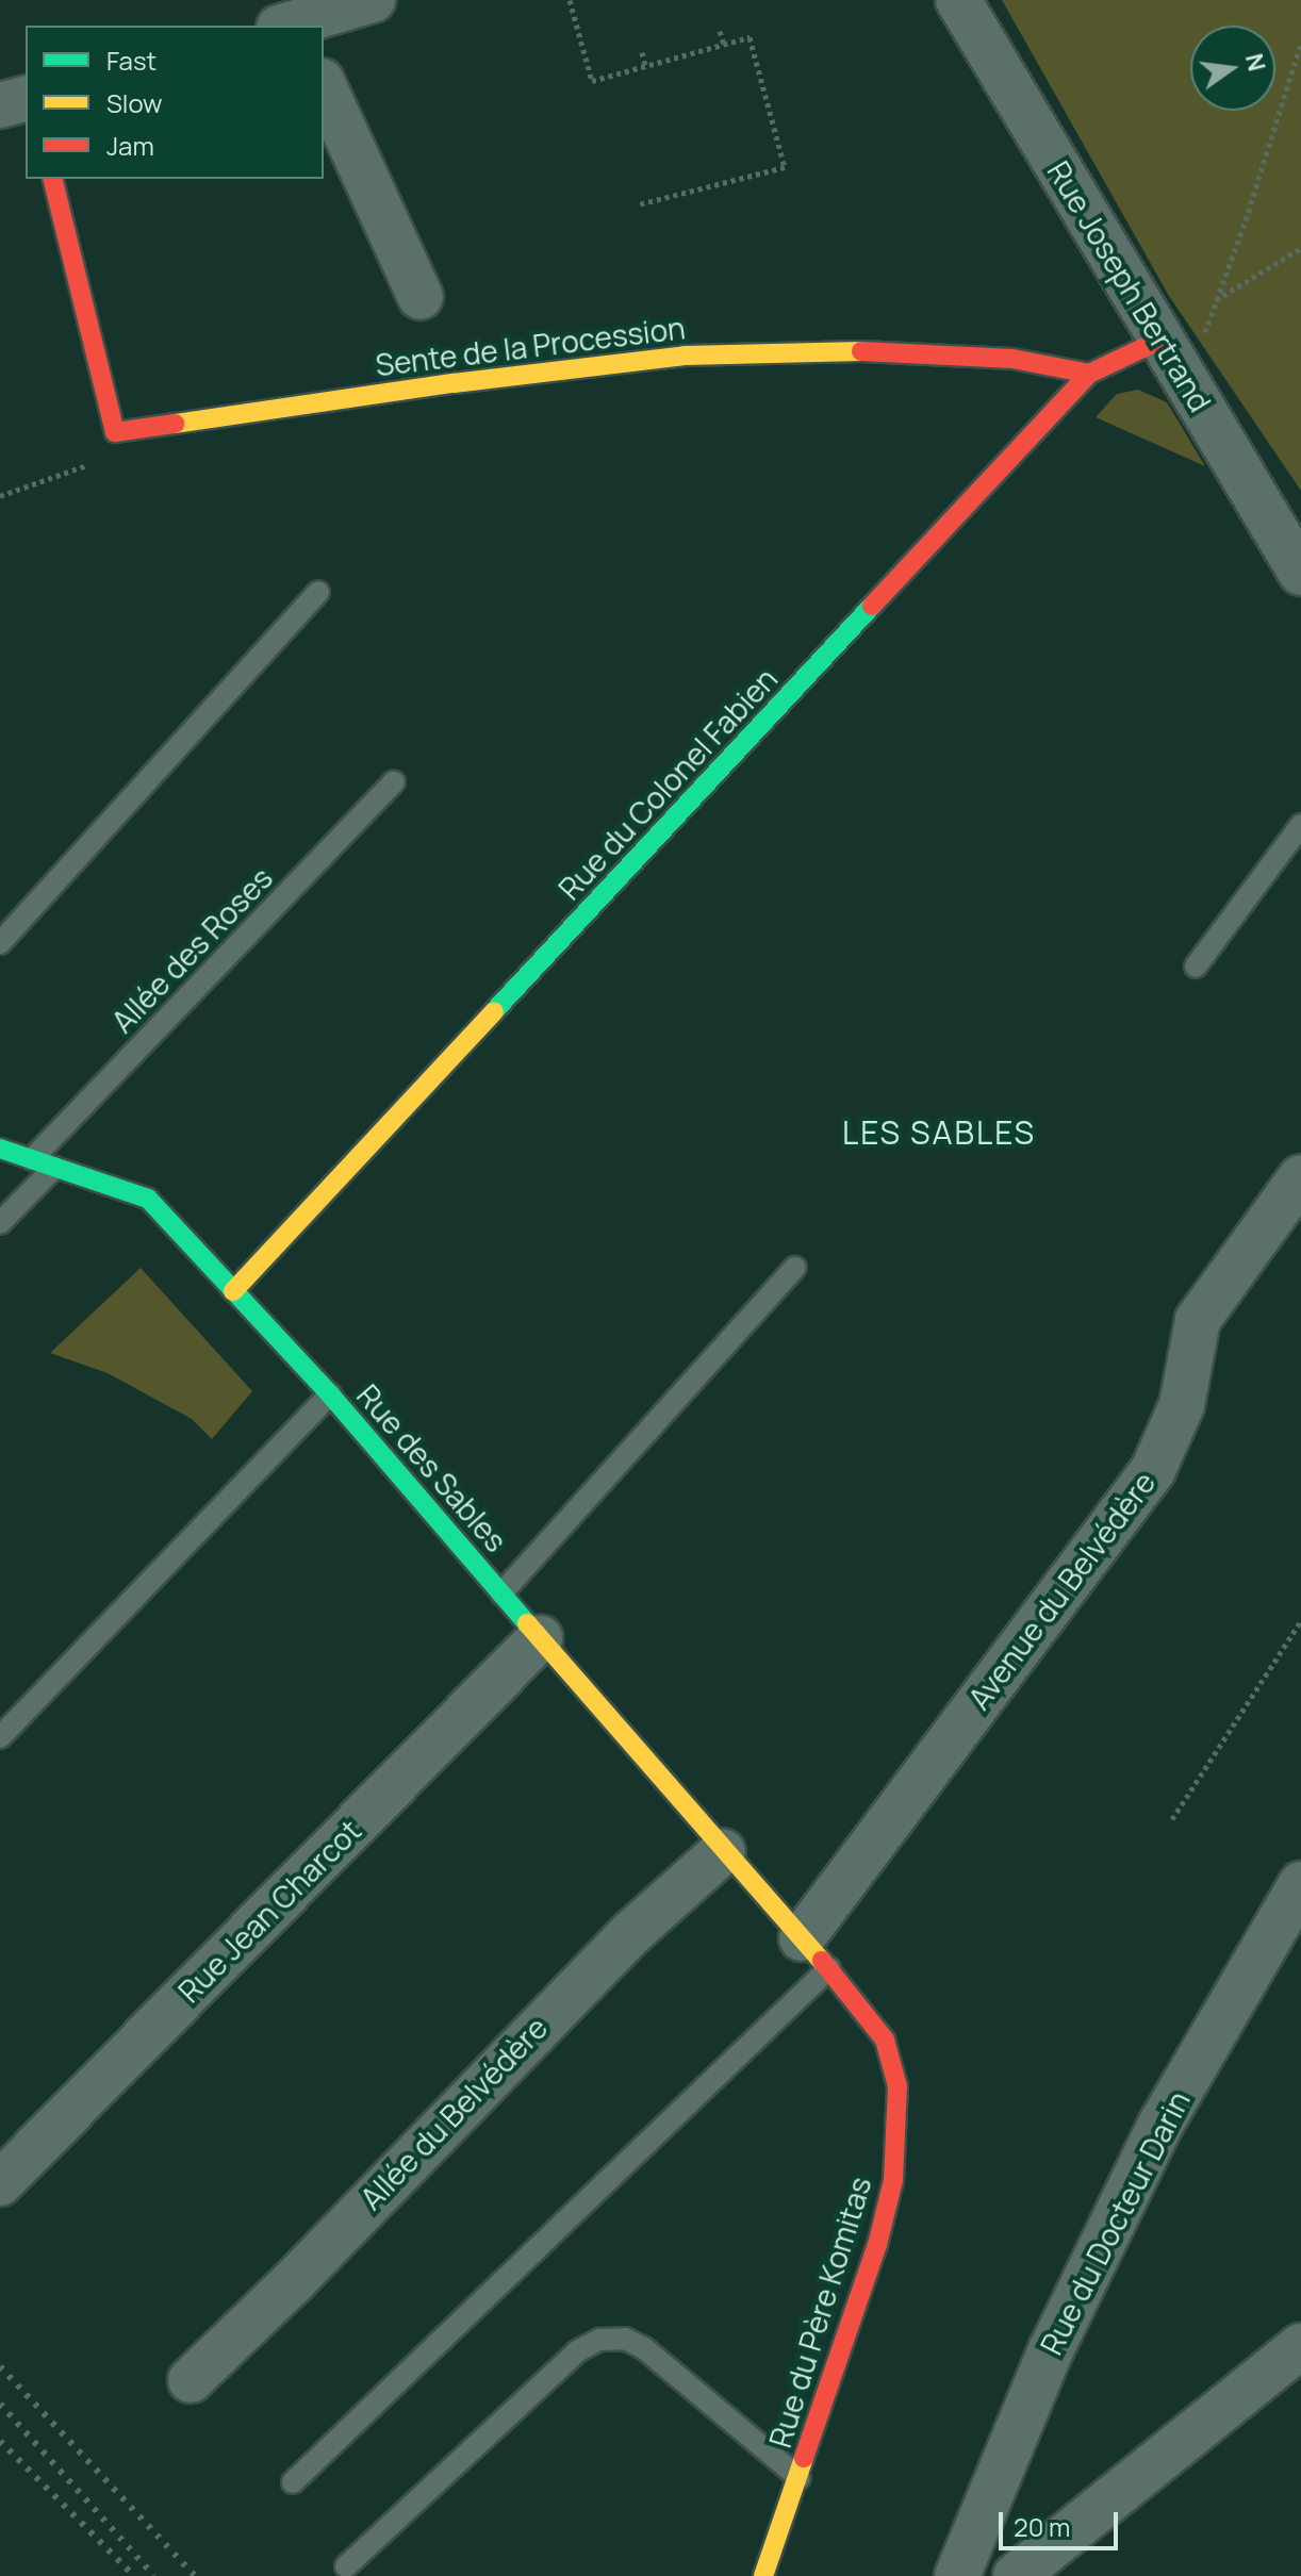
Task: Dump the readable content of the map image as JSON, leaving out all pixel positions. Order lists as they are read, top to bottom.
{
  "streets": {
    "street": [
      "Rue Joseph Bertrand",
      "Sente de la Procession",
      "Rue du Colonel Fabien",
      "Rue des Sables",
      "Avenue du Belvédère",
      "Rue Jean Charcot",
      "Allée du Belvédère",
      "Rue du Docteur Darin",
      "Rue du Père Komitas"
    ],
    "lane": ["Allée des Roses"]
  },
  "crossings": [
    ["Rue Joseph Bertrand", "Rue du Colonel Fabien"],
    ["Sente de la Procession", "Rue du Colonel Fabien"],
    ["Rue du Colonel Fabien", "Rue des Sables"],
    ["Allée des Roses", "Rue des Sables"],
    ["Rue des Sables", "Rue Jean Charcot"],
    ["Rue des Sables", "Allée du Belvédère"],
    ["Rue des Sables", "Rue du Père Komitas"],
    ["Avenue du Belvédère", "Rue du Père Komitas"]
  ],
  "districts": ["LES SABLES"],
  "legend": ["Fast", "Slow", "Jam"],
  "scale_bar": "20 m",
  "north": "right"
}
